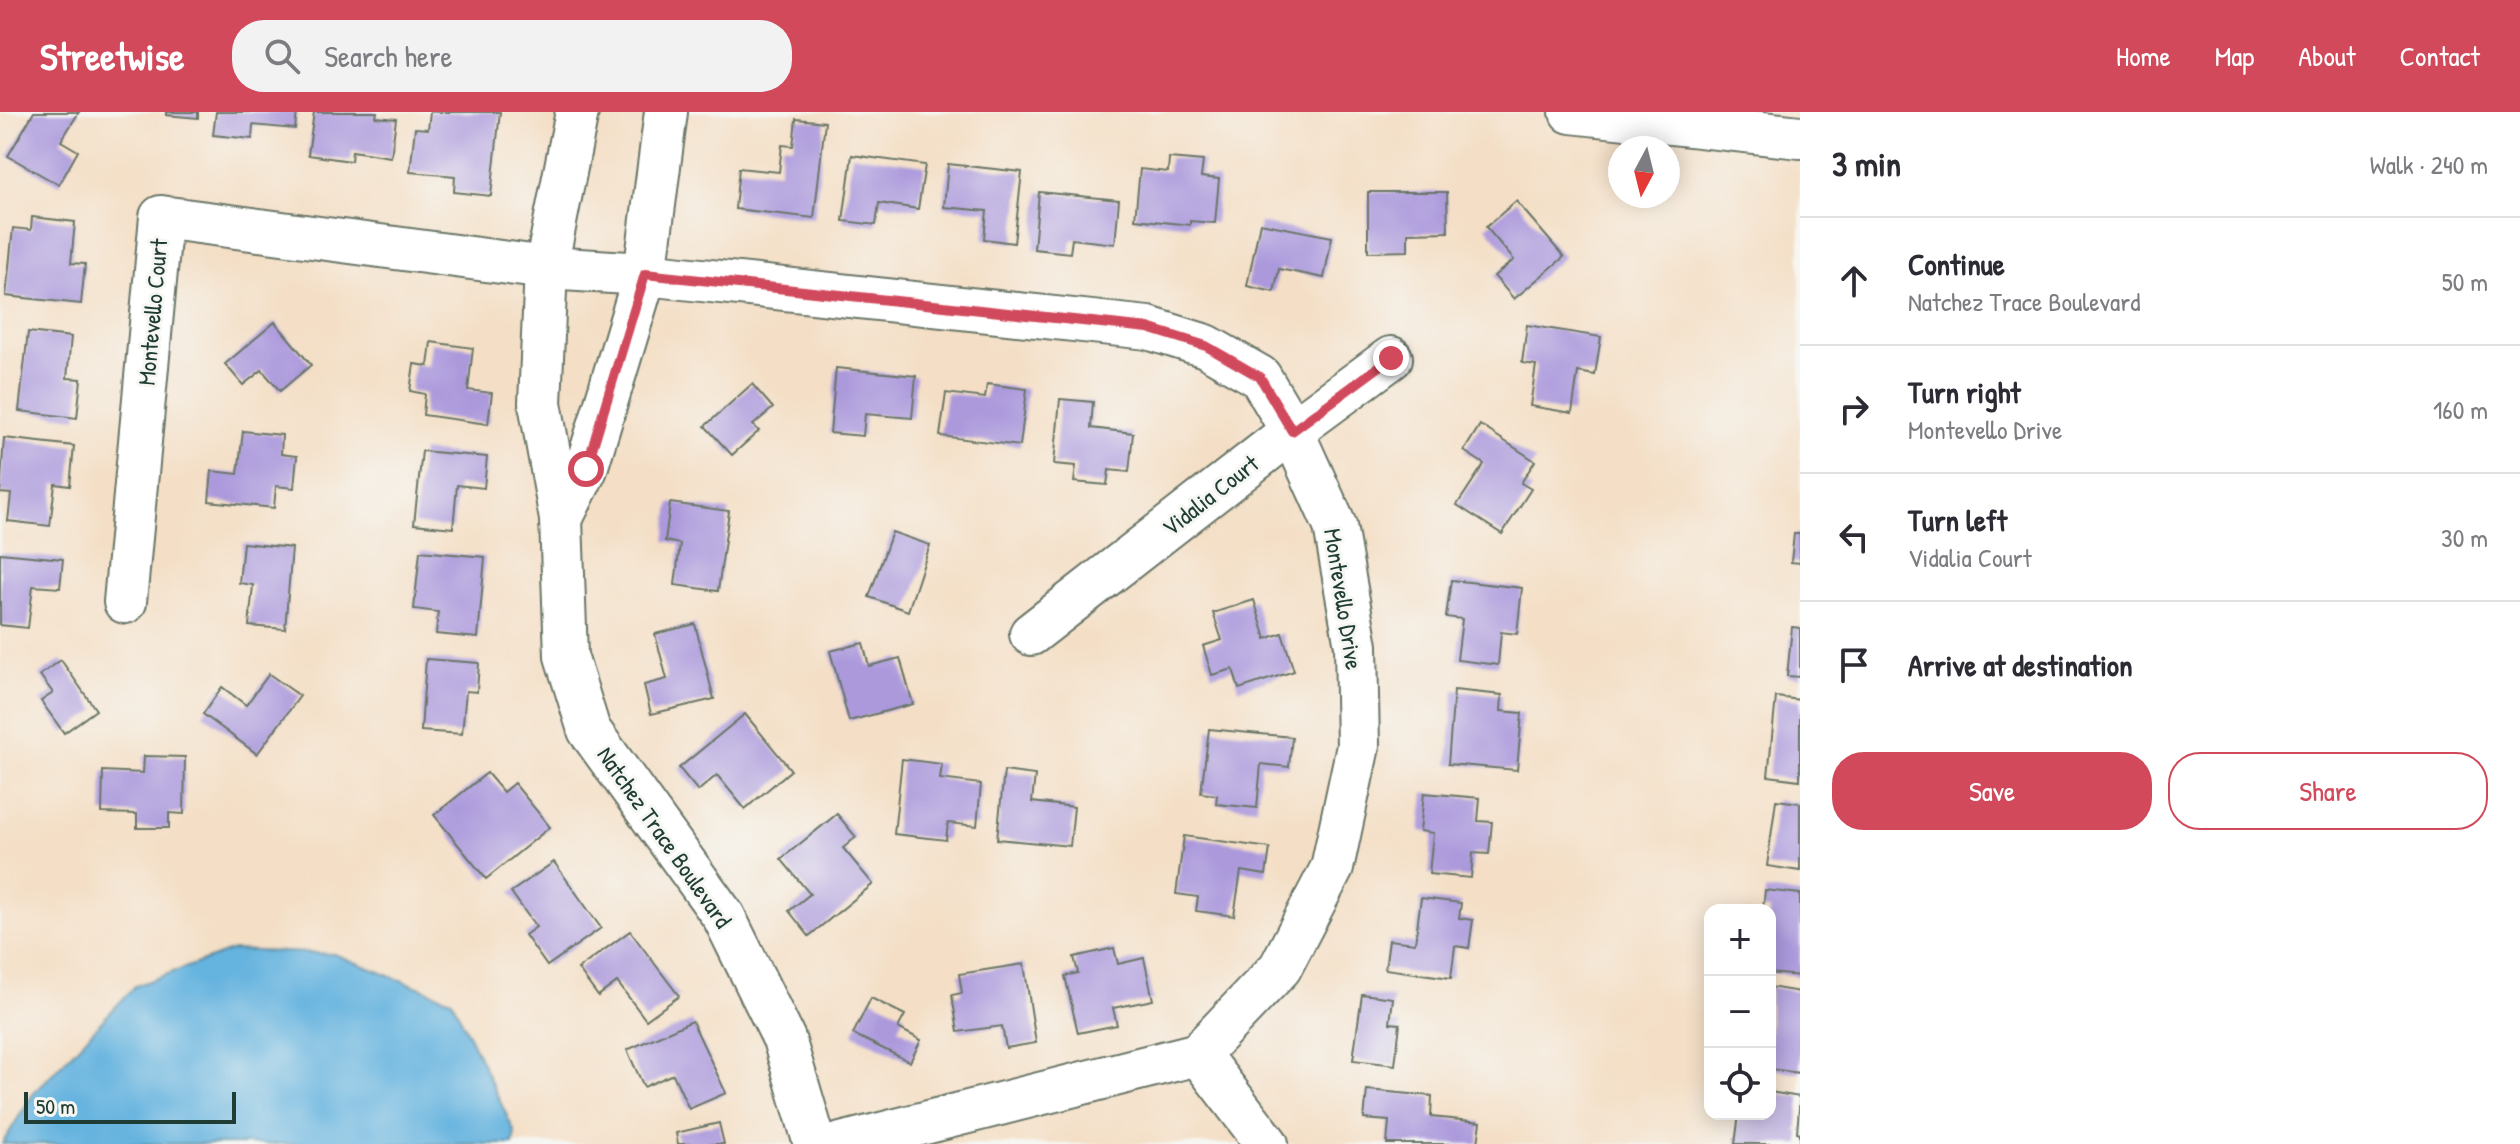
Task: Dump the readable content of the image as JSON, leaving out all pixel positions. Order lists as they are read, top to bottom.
{
  "streets": {
    "street": [
      "Montevello Court",
      "Vidalia Court",
      "Montevello Drive",
      "Natchez Trace Boulevard"
    ]
  },
  "crossings": [
    ["Montevello Court", "Montevello Drive"],
    ["Montevello Court", "Natchez Trace Boulevard"],
    ["Vidalia Court", "Montevello Drive"],
    ["Montevello Drive", "Natchez Trace Boulevard"]
  ],
  "scale_bar": "50 m",
  "north": "bottom",
  "page": {
    "header": "Streetwise",
    "search": "Search here",
    "nav": [
      "Home",
      "Map",
      "About",
      "Contact"
    ],
    "heading": ["3 min", "Walk · 240 m"],
    "list": [
      ["Continue", "Natchez Trace Boulevard", "50 m"],
      ["Turn right", "Montevello Drive", "160 m"],
      ["Turn left", "Vidalia Court", "30 m"],
      "Arrive at destination"
    ],
    "buttons": ["Save", "Share"],
    "map_buttons": ["+", "−"],
    "scale": "50 m"
  }
}
